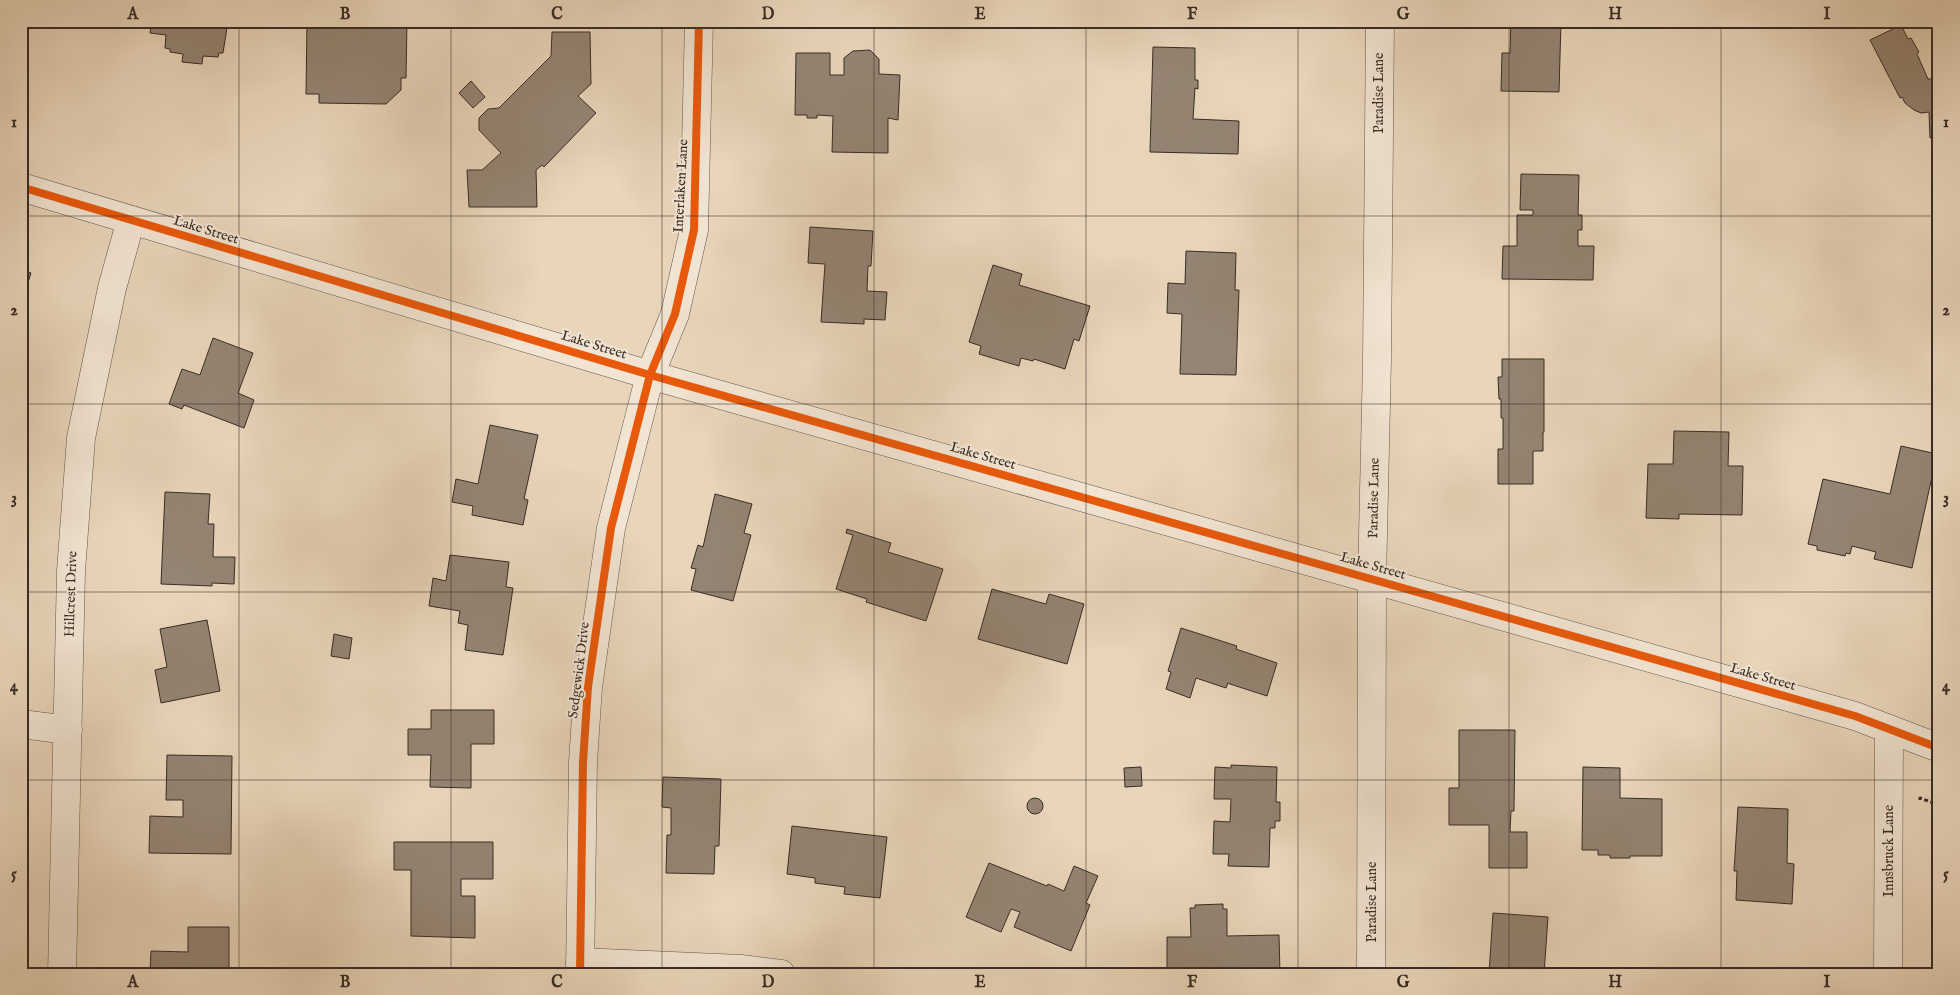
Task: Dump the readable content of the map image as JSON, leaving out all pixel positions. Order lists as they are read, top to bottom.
{
  "streets": {
    "street": [
      "Paradise Lane",
      "Interlaken Lane",
      "Lake Street",
      "Hillcrest Drive",
      "Sedgewick Drive",
      "Innsbruck Lane"
    ]
  },
  "crossings": [
    ["Paradise Lane", "Lake Street"],
    ["Interlaken Lane", "Lake Street"],
    ["Interlaken Lane", "Sedgewick Drive"],
    ["Lake Street", "Hillcrest Drive"],
    ["Lake Street", "Sedgewick Drive"],
    ["Lake Street", "Innsbruck Lane"]
  ],
  "grid": {
    "columns": [
      "A",
      "B",
      "C",
      "D",
      "E",
      "F",
      "G",
      "H",
      "I"
    ],
    "rows": [
      "1",
      "2",
      "3",
      "4",
      "5"
    ]
  }
}
